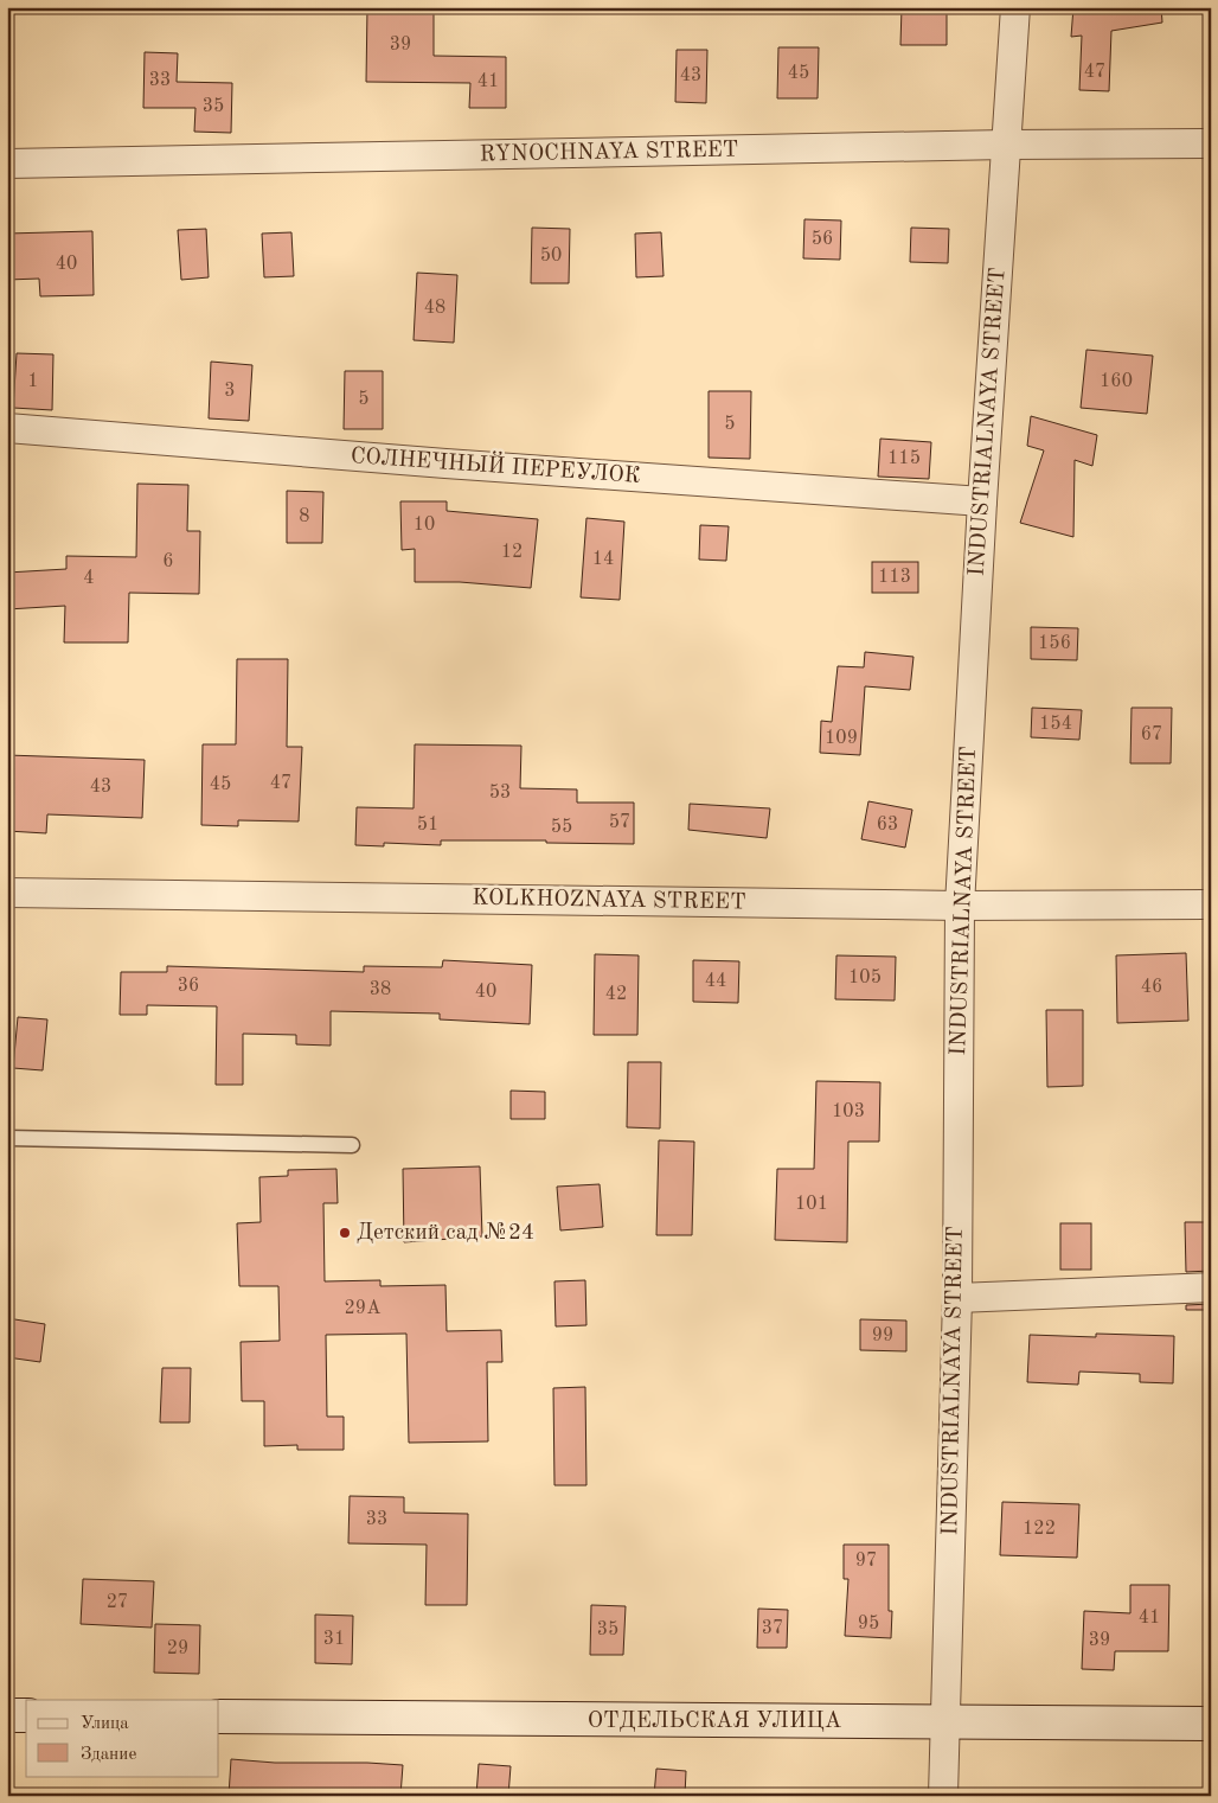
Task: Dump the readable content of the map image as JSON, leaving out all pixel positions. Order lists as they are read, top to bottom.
{
  "streets": {
    "street": [
      "RYNOCHNAYA STREET",
      "INDUSTRIALNAYA STREET",
      "СОЛНЕЧНЫЙ ПЕРЕУЛОК",
      "KOLKHOZNAYA STREET",
      "ОТДЕЛЬСКАЯ УЛИЦА"
    ]
  },
  "crossings": [
    ["RYNOCHNAYA STREET", "INDUSTRIALNAYA STREET"],
    ["INDUSTRIALNAYA STREET", "СОЛНЕЧНЫЙ ПЕРЕУЛОК"],
    ["INDUSTRIALNAYA STREET", "KOLKHOZNAYA STREET"],
    ["INDUSTRIALNAYA STREET", "ОТДЕЛЬСКАЯ УЛИЦА"]
  ],
  "places": ["Детский сад №24"],
  "house_numbers": [
    "39",
    "47",
    "45",
    "43",
    "33",
    "41",
    "35",
    "56",
    "50",
    "40",
    "48",
    "1",
    "160",
    "3",
    "5",
    "5",
    "115",
    "8",
    "10",
    "12",
    "14",
    "6",
    "113",
    "4",
    "156",
    "154",
    "67",
    "109",
    "47",
    "45",
    "43",
    "53",
    "57",
    "51",
    "63",
    "55",
    "105",
    "44",
    "36",
    "46",
    "38",
    "40",
    "42",
    "103",
    "101",
    "29А",
    "99",
    "33",
    "122",
    "97",
    "27",
    "41",
    "95",
    "37",
    "35",
    "31",
    "39",
    "29"
  ],
  "legend": ["Улица", "Здание"]
}
